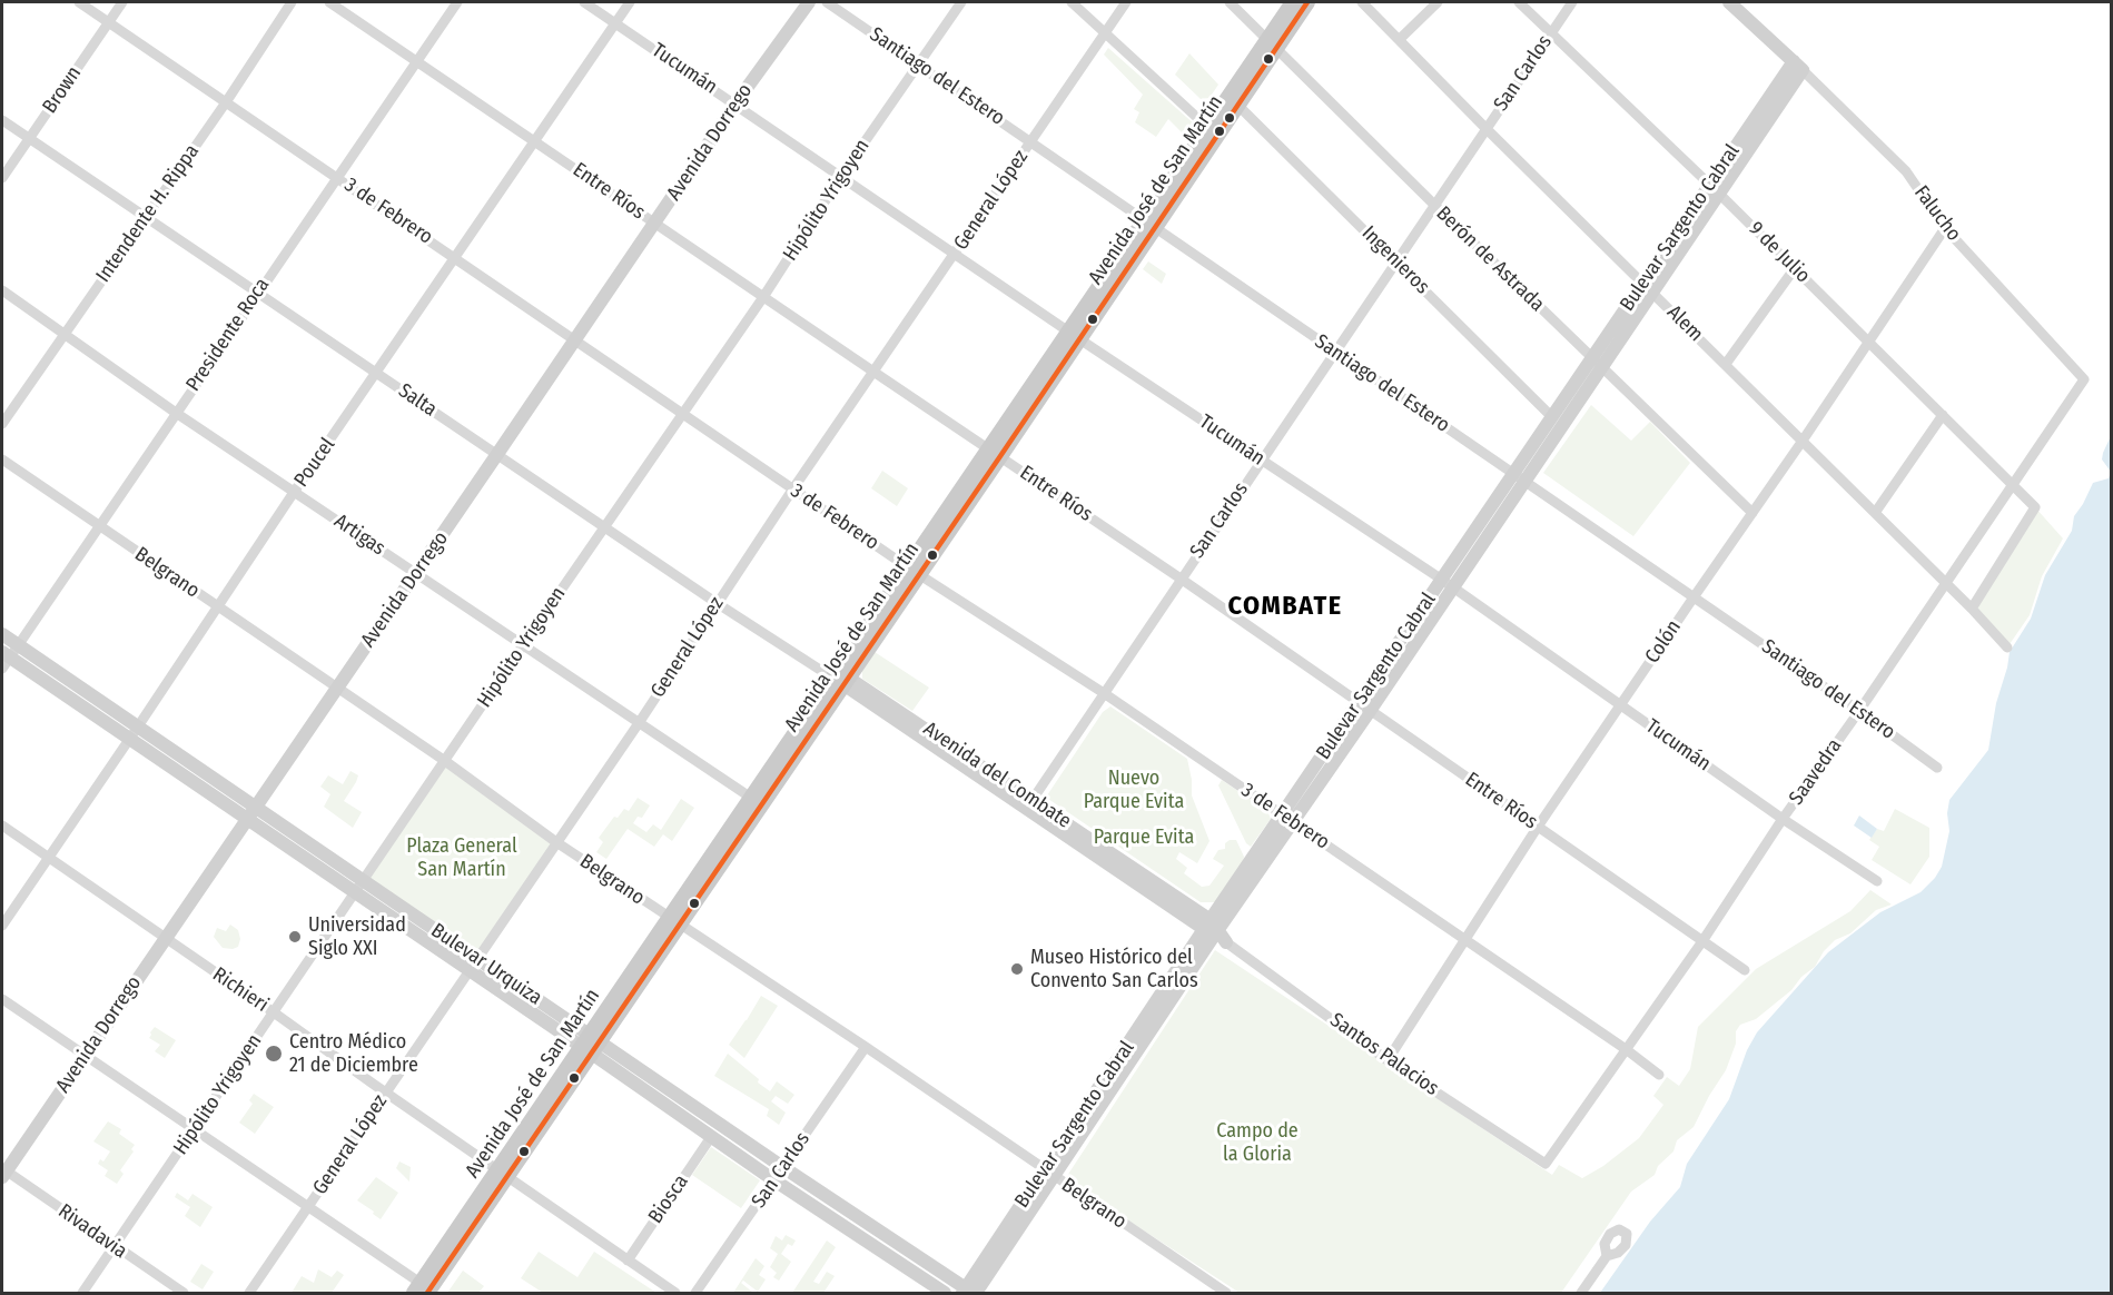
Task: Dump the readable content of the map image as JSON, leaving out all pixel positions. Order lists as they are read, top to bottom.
{
  "streets": {
    "main road": [
      "Avenida Dorrego",
      "Avenida José de San Martín",
      "Falucho",
      "Bulevar Sargento Cabral",
      "Avenida del Combate",
      "Bulevar Urquiza"
    ],
    "street": [
      "Tucumán",
      "San Carlos",
      "Santiago del Estero",
      "Brown",
      "Entre Ríos",
      "Hipólito Yrigoyen",
      "General López",
      "3 de Febrero",
      "Intendente H. Rippa",
      "9 de Julio",
      "Berón de Astrada",
      "Ingenieros",
      "Alem",
      "Presidente Roca",
      "Salta",
      "Poucel",
      "Artigas",
      "Belgrano",
      "Colón",
      "Saavedra",
      "Richieri",
      "Santos Palacios",
      "Biosca",
      "Rivadavia"
    ]
  },
  "crossings": [
    ["Tucumán", "San Carlos"],
    ["Tucumán", "Avenida Dorrego"],
    ["Tucumán", "Avenida José de San Martín"],
    ["Tucumán", "Hipólito Yrigoyen"],
    ["Tucumán", "General López"],
    ["Tucumán", "Bulevar Sargento Cabral"],
    ["Tucumán", "Poucel"],
    ["Tucumán", "Colón"],
    ["Tucumán", "Saavedra"],
    ["San Carlos", "Santiago del Estero"],
    ["San Carlos", "Entre Ríos"],
    ["San Carlos", "3 de Febrero"],
    ["San Carlos", "9 de Julio"],
    ["San Carlos", "Berón de Astrada"],
    ["San Carlos", "Ingenieros"],
    ["San Carlos", "Alem"],
    ["San Carlos", "Belgrano"],
    ["San Carlos", "Avenida del Combate"],
    ["San Carlos", "Bulevar Urquiza"],
    ["Santiago del Estero", "Avenida José de San Martín"],
    ["Santiago del Estero", "Hipólito Yrigoyen"],
    ["Santiago del Estero", "General López"],
    ["Santiago del Estero", "Bulevar Sargento Cabral"],
    ["Santiago del Estero", "Colón"],
    ["Santiago del Estero", "Saavedra"],
    ["Brown", "3 de Febrero"],
    ["Brown", "Salta"],
    ["Avenida Dorrego", "Entre Ríos"],
    ["Avenida Dorrego", "3 de Febrero"],
    ["Avenida Dorrego", "Salta"],
    ["Avenida Dorrego", "Artigas"],
    ["Avenida Dorrego", "Belgrano"],
    ["Avenida Dorrego", "Bulevar Urquiza"],
    ["Avenida Dorrego", "Richieri"],
    ["Avenida Dorrego", "Rivadavia"],
    ["Avenida José de San Martín", "Entre Ríos"],
    ["Avenida José de San Martín", "3 de Febrero"],
    ["Avenida José de San Martín", "Berón de Astrada"],
    ["Avenida José de San Martín", "Ingenieros"],
    ["Avenida José de San Martín", "Salta"],
    ["Avenida José de San Martín", "Artigas"],
    ["Avenida José de San Martín", "Belgrano"],
    ["Avenida José de San Martín", "Avenida del Combate"],
    ["Avenida José de San Martín", "Bulevar Urquiza"],
    ["Avenida José de San Martín", "Richieri"],
    ["Entre Ríos", "Hipólito Yrigoyen"],
    ["Entre Ríos", "General López"],
    ["Entre Ríos", "Bulevar Sargento Cabral"],
    ["Entre Ríos", "Presidente Roca"],
    ["Entre Ríos", "Poucel"],
    ["Entre Ríos", "Colón"],
    ["Entre Ríos", "Saavedra"],
    ["Hipólito Yrigoyen", "3 de Febrero"],
    ["Hipólito Yrigoyen", "Salta"],
    ["Hipólito Yrigoyen", "Artigas"],
    ["Hipólito Yrigoyen", "Belgrano"],
    ["Hipólito Yrigoyen", "Bulevar Urquiza"],
    ["Hipólito Yrigoyen", "Richieri"],
    ["Hipólito Yrigoyen", "Rivadavia"],
    ["General López", "3 de Febrero"],
    ["General López", "Salta"],
    ["General López", "Artigas"],
    ["General López", "Belgrano"],
    ["General López", "Bulevar Urquiza"],
    ["General López", "Richieri"],
    ["3 de Febrero", "Intendente H. Rippa"],
    ["3 de Febrero", "Bulevar Sargento Cabral"],
    ["3 de Febrero", "Presidente Roca"],
    ["3 de Febrero", "Poucel"],
    ["3 de Febrero", "Colón"],
    ["3 de Febrero", "Saavedra"],
    ["Intendente H. Rippa", "Salta"],
    ["Intendente H. Rippa", "Artigas"],
    ["Falucho", "Bulevar Sargento Cabral"],
    ["Falucho", "Colón"],
    ["Falucho", "Saavedra"],
    ["Bulevar Sargento Cabral", "9 de Julio"],
    ["Bulevar Sargento Cabral", "Berón de Astrada"],
    ["Bulevar Sargento Cabral", "Ingenieros"],
    ["Bulevar Sargento Cabral", "Alem"],
    ["Bulevar Sargento Cabral", "Belgrano"],
    ["Bulevar Sargento Cabral", "Avenida del Combate"],
    ["Bulevar Sargento Cabral", "Bulevar Urquiza"],
    ["Bulevar Sargento Cabral", "Santos Palacios"],
    ["9 de Julio", "Alem"],
    ["9 de Julio", "Colón"],
    ["9 de Julio", "Saavedra"],
    ["Berón de Astrada", "Colón"],
    ["Alem", "Colón"],
    ["Alem", "Saavedra"],
    ["Presidente Roca", "Salta"],
    ["Presidente Roca", "Artigas"],
    ["Presidente Roca", "Belgrano"],
    ["Presidente Roca", "Bulevar Urquiza"],
    ["Salta", "Poucel"],
    ["Salta", "Avenida del Combate"],
    ["Poucel", "Artigas"],
    ["Poucel", "Belgrano"],
    ["Poucel", "Bulevar Urquiza"],
    ["Poucel", "Richieri"],
    ["Colón", "Santos Palacios"],
    ["Saavedra", "Santos Palacios"],
    ["Avenida del Combate", "Santos Palacios"],
    ["Bulevar Urquiza", "Biosca"],
    ["Richieri", "Biosca"]
  ],
  "districts": ["COMBATE"],
  "parks": [
    "Nuevo Parque Evita",
    "Parque Evita",
    "Plaza General San Martín",
    "Campo de la Gloria"
  ],
  "places": ["Universidad Siglo XXI", "Museo Histórico del Convento San Carlos", "Centro Médico 21 de Diciembre"]
}
